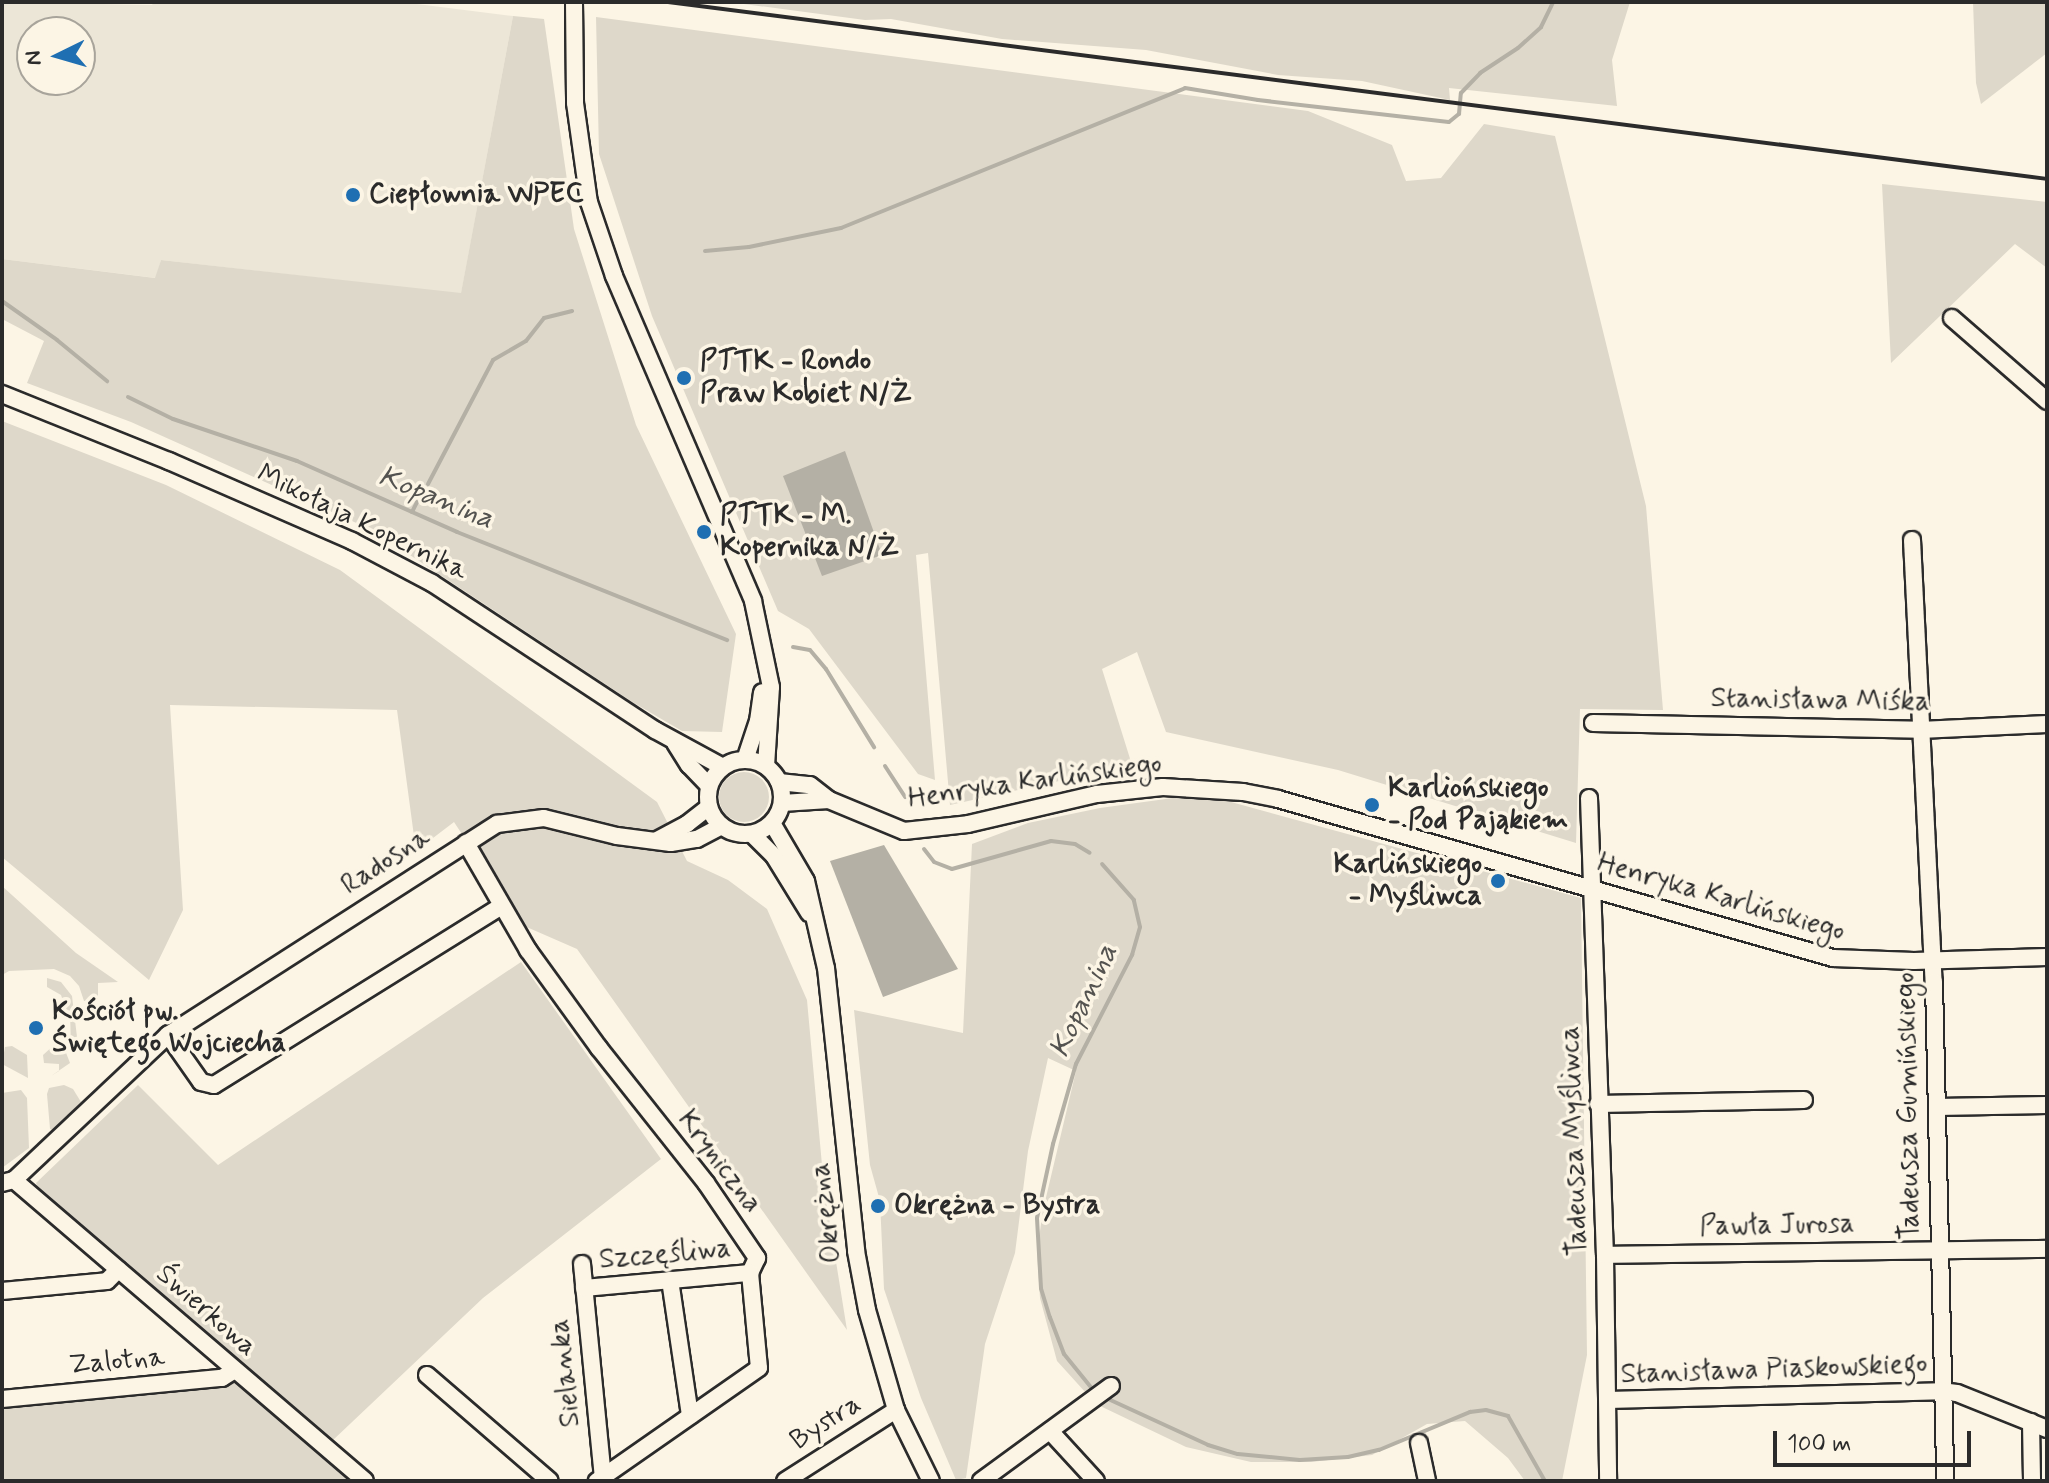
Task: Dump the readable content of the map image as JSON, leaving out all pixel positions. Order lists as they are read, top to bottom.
{
  "streets": {
    "street": [
      "Mikołaja Kopernika",
      "Stanisława Miśka",
      "Henryka Karlińskiego",
      "Radosna",
      "Tadeusza Gumińskiego",
      "Tadeusza Myśliwca",
      "Kryniczna",
      "Okrężna",
      "Pawła Jurosa",
      "Szczęśliwa",
      "Świerkowa",
      "Zalotna",
      "Stanisława Piaskowskiego",
      "Sielanka",
      "Bystra"
    ]
  },
  "crossings": [
    ["Mikołaja Kopernika", "Henryka Karlińskiego"],
    ["Mikołaja Kopernika", "Radosna"],
    ["Mikołaja Kopernika", "Okrężna"],
    ["Stanisława Miśka", "Tadeusza Gumińskiego"],
    ["Henryka Karlińskiego", "Radosna"],
    ["Henryka Karlińskiego", "Tadeusza Gumińskiego"],
    ["Henryka Karlińskiego", "Tadeusza Myśliwca"],
    ["Henryka Karlińskiego", "Okrężna"],
    ["Radosna", "Kryniczna"],
    ["Radosna", "Okrężna"],
    ["Radosna", "Świerkowa"],
    ["Tadeusza Gumińskiego", "Pawła Jurosa"],
    ["Tadeusza Gumińskiego", "Stanisława Piaskowskiego"],
    ["Tadeusza Myśliwca", "Pawła Jurosa"],
    ["Tadeusza Myśliwca", "Stanisława Piaskowskiego"],
    ["Kryniczna", "Szczęśliwa"],
    ["Kryniczna", "Sielanka"],
    ["Okrężna", "Bystra"],
    ["Szczęśliwa", "Sielanka"],
    ["Świerkowa", "Zalotna"]
  ],
  "water": ["Kopanina"],
  "places": [
    "Ciepłownia WPEC",
    "PTTK - Rondo Praw Kobiet N/Ż",
    "PTTK - M. Kopernika N/Ż",
    "Karliońskiego - Pod Pająkiem",
    "Karlińskiego - Myśliwca",
    "Kościół pw. Świętego Wojciecha",
    "Okrężna - Bystra"
  ],
  "scale_bar": "100 m",
  "north": "left"
}
